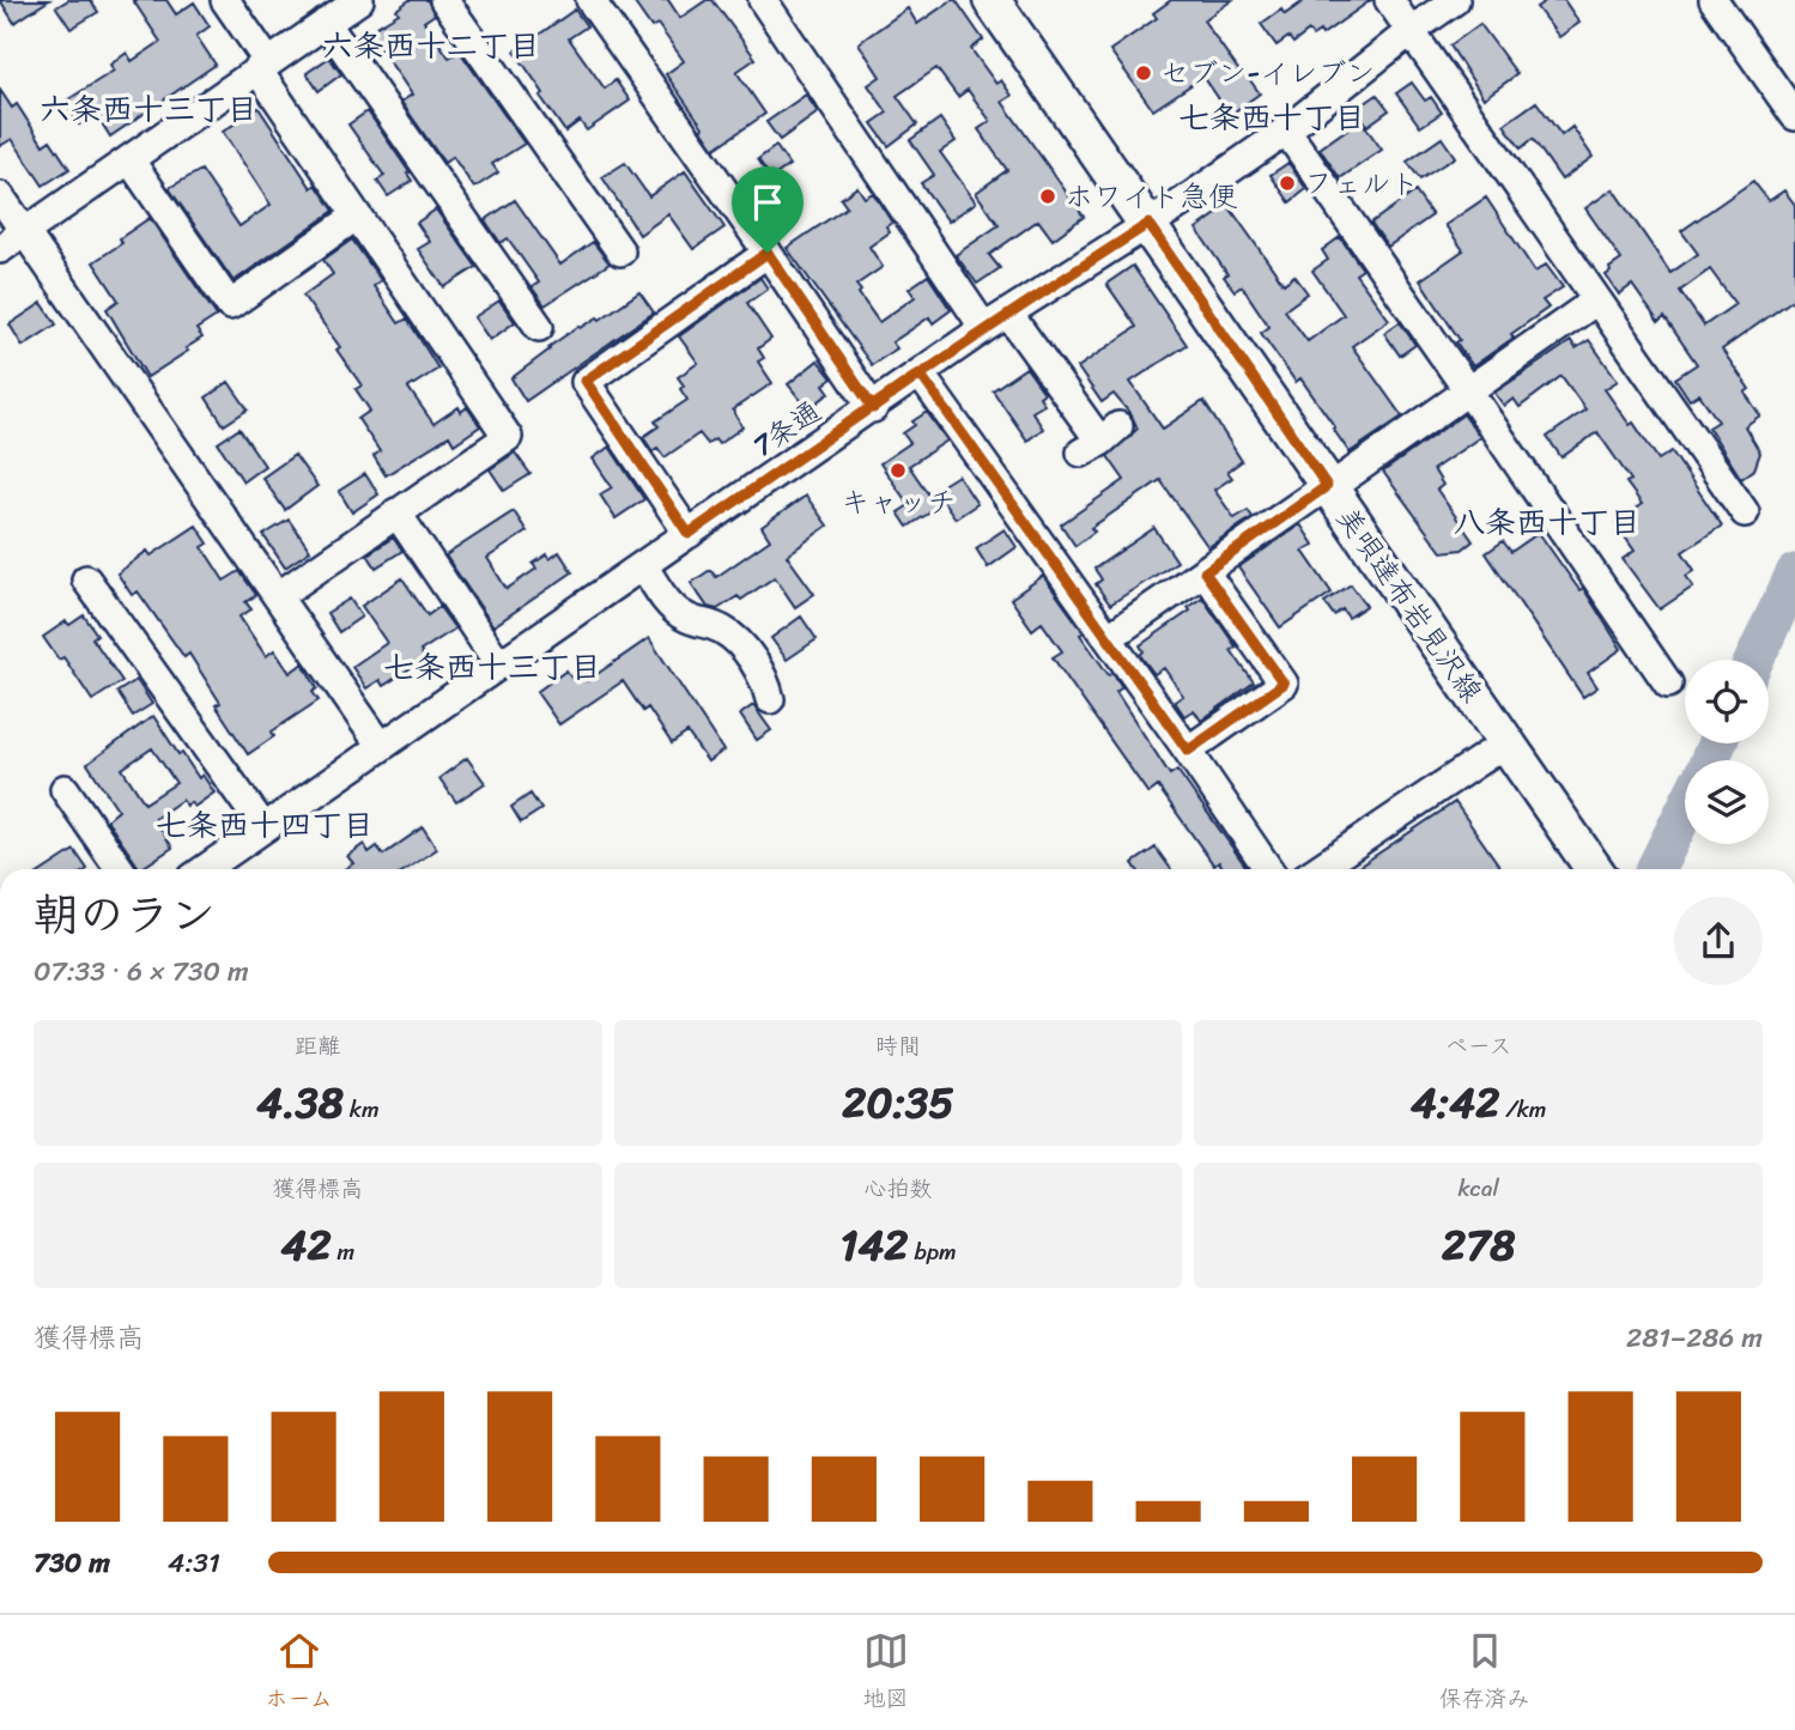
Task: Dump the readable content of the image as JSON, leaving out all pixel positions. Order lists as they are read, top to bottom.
{
  "streets": {
    "main road": ["美唄達布岩見沢線"],
    "street": ["7条通"]
  },
  "crossings": [
    ["7条通", "美唄達布岩見沢線"]
  ],
  "districts": [
    "六条西十二丁目",
    "六条西十三丁目",
    "七条西十丁目",
    "八条西十丁目",
    "七条西十三丁目",
    "七条西十四丁目"
  ],
  "places": [
    "セブン-イレブン",
    "フェルト",
    "ホワイト急便",
    "キャッチ"
  ],
  "page": {
    "heading": ["朝のラン", "07:33 · 6 × 730 m"],
    "stats": [
      ["距離", "4.38 km"],
      ["時間", "20:35"],
      ["ペース", "4:42 /km"],
      ["獲得標高", "42 m"],
      ["心拍数", "142 bpm"],
      ["kcal", "278"]
    ],
    "chart": ["獲得標高", "281–286 m"],
    "list": [
      {
        "name": "730 m",
        "note": "4:31"
      }
    ],
    "tabs": ["ホーム", "地図", "保存済み"]
  }
}
